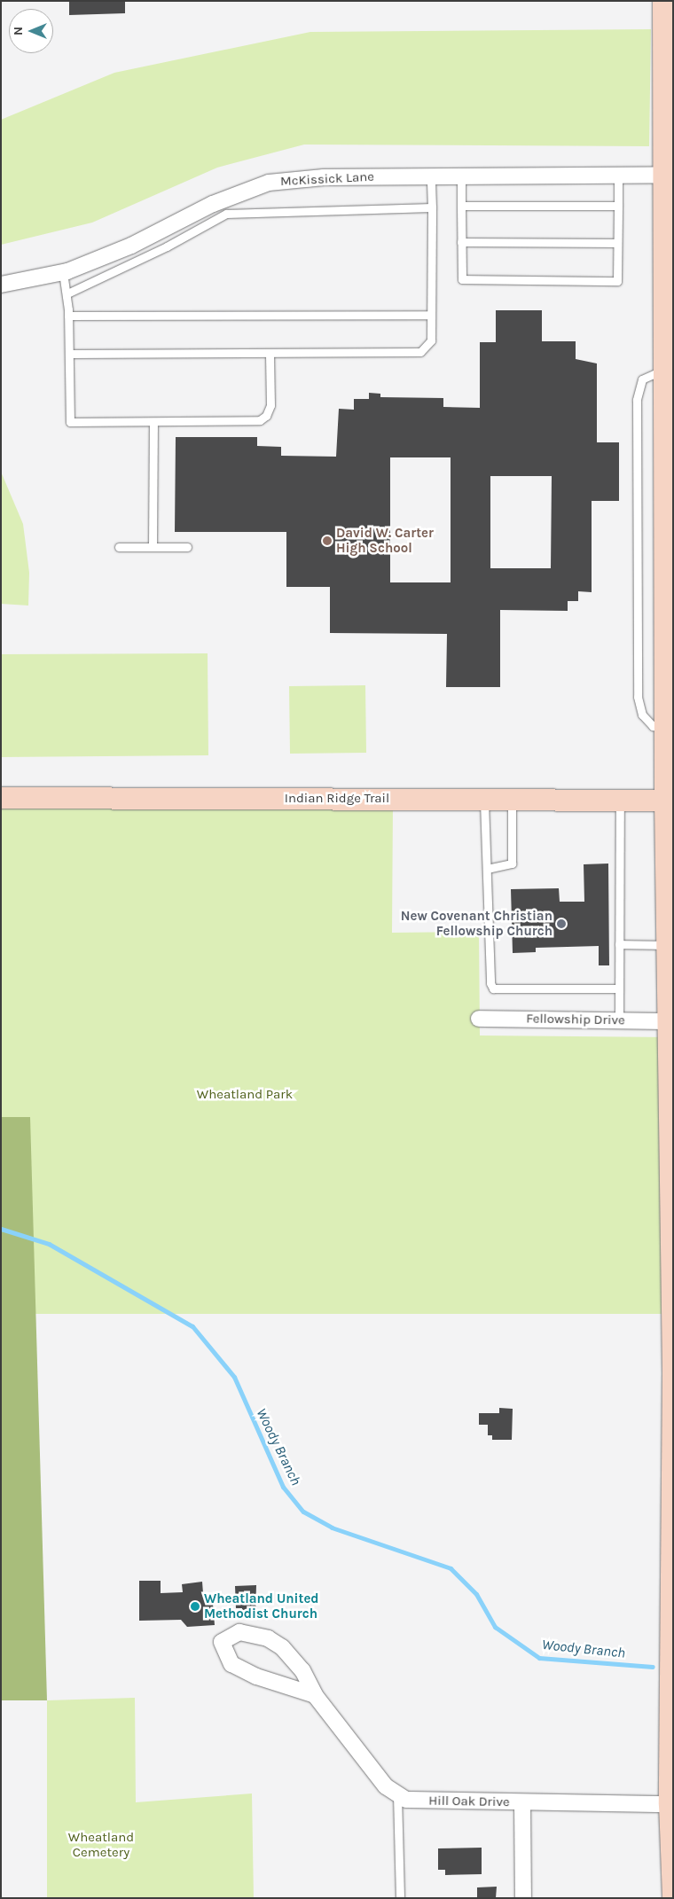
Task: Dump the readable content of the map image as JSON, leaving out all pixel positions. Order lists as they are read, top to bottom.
{
  "streets": {
    "main road": ["Indian Ridge Trail"],
    "street": ["McKissick Lane", "Fellowship Drive", "Hill Oak Drive"]
  },
  "water": ["Woody Branch"],
  "parks": ["Wheatland Park", "Wheatland Cemetery"],
  "places": ["David W. Carter High School", "New Covenant Christian Fellowship Church", "Wheatland United Methodist Church"],
  "north": "left"
}
